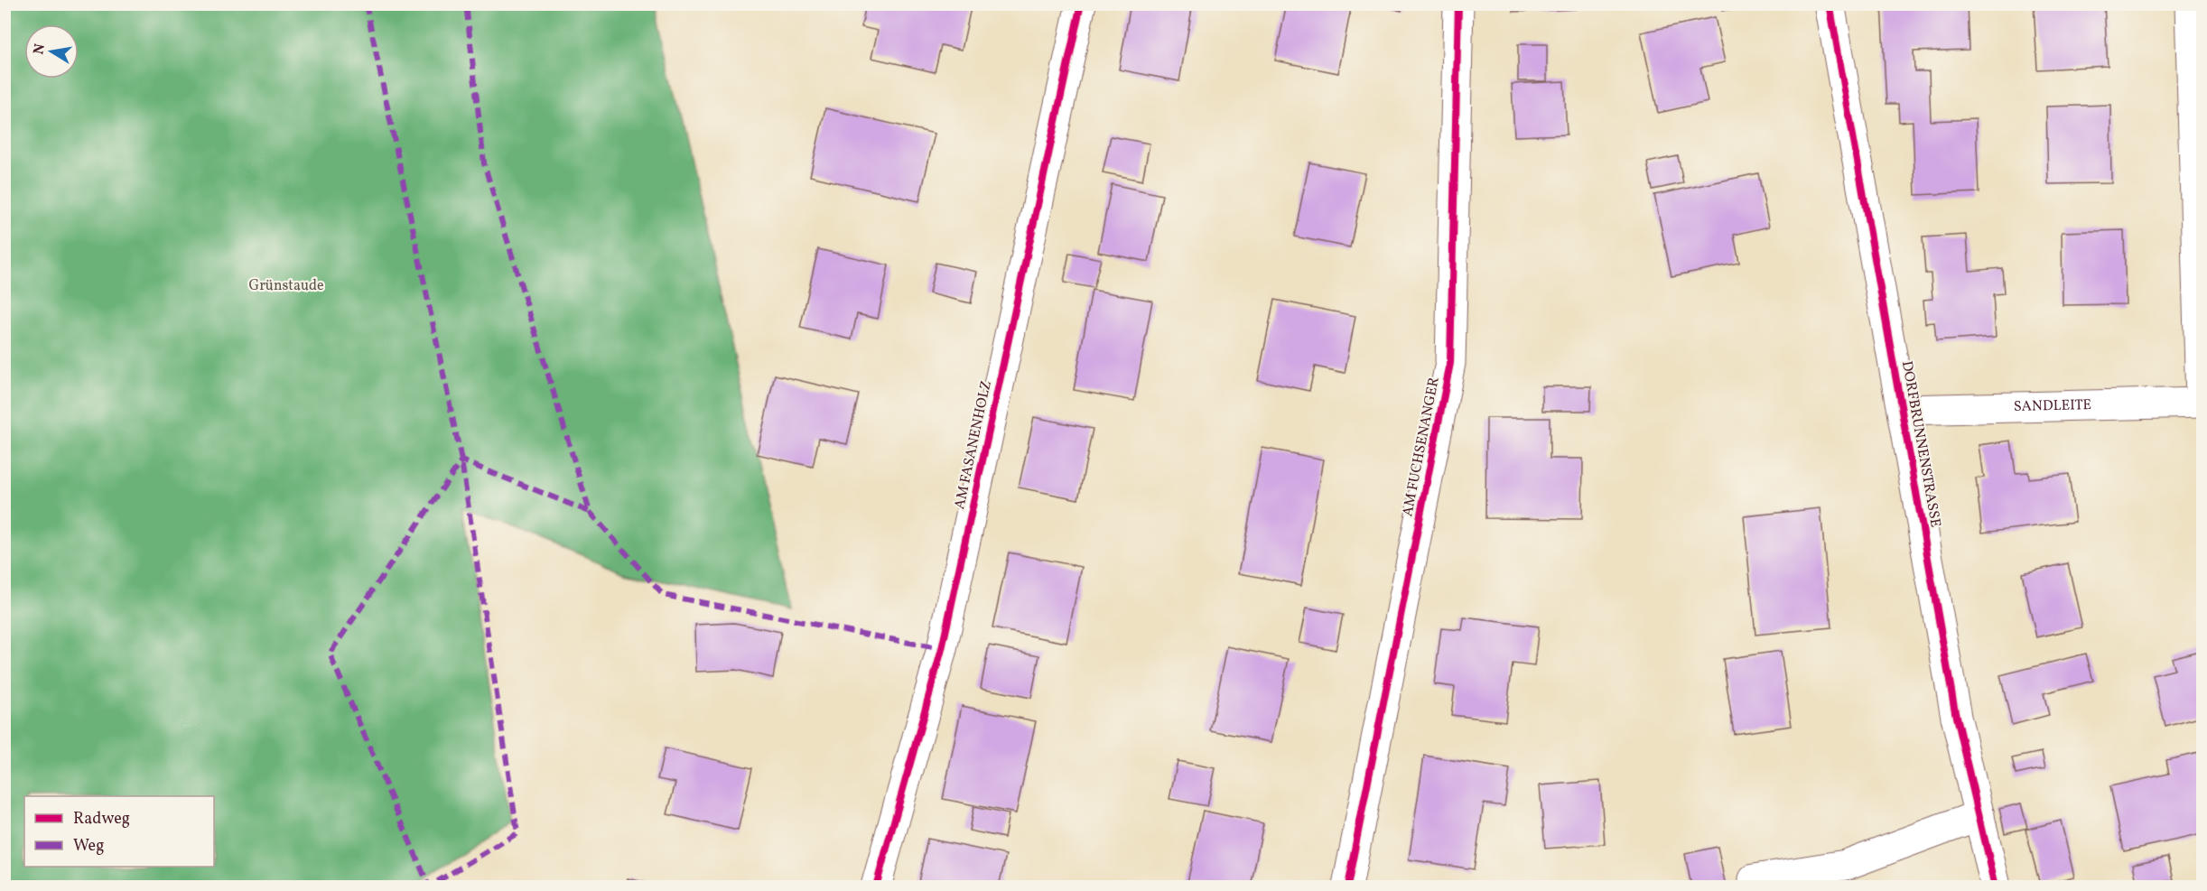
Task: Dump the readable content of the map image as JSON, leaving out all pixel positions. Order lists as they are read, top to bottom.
{
  "streets": {
    "street": [
      "SANDLEITE",
      "DORFBRUNNENSTRASSE",
      "AM FASANENHOLZ",
      "AM FUCHSENANGER"
    ]
  },
  "crossings": [
    ["SANDLEITE", "DORFBRUNNENSTRASSE"]
  ],
  "parks": ["Grünstaude"],
  "legend": ["Radweg", "Weg"],
  "north": "left"
}
